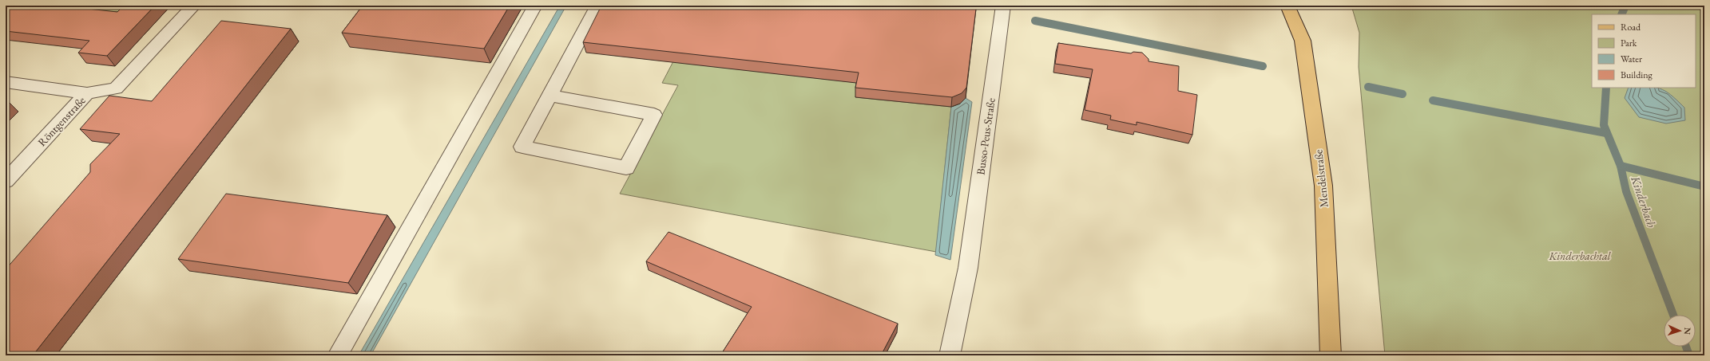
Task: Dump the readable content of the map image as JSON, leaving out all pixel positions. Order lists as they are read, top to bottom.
{
  "streets": {
    "main road": ["Mendelstraße"],
    "street": ["Röntgenstraße", "Busso-Peus-Straße"]
  },
  "water": ["Kinderbach"],
  "parks": ["Kinderbachtal"],
  "legend": [
    "Road",
    "Park",
    "Water",
    "Building"
  ],
  "north": "right"
}
